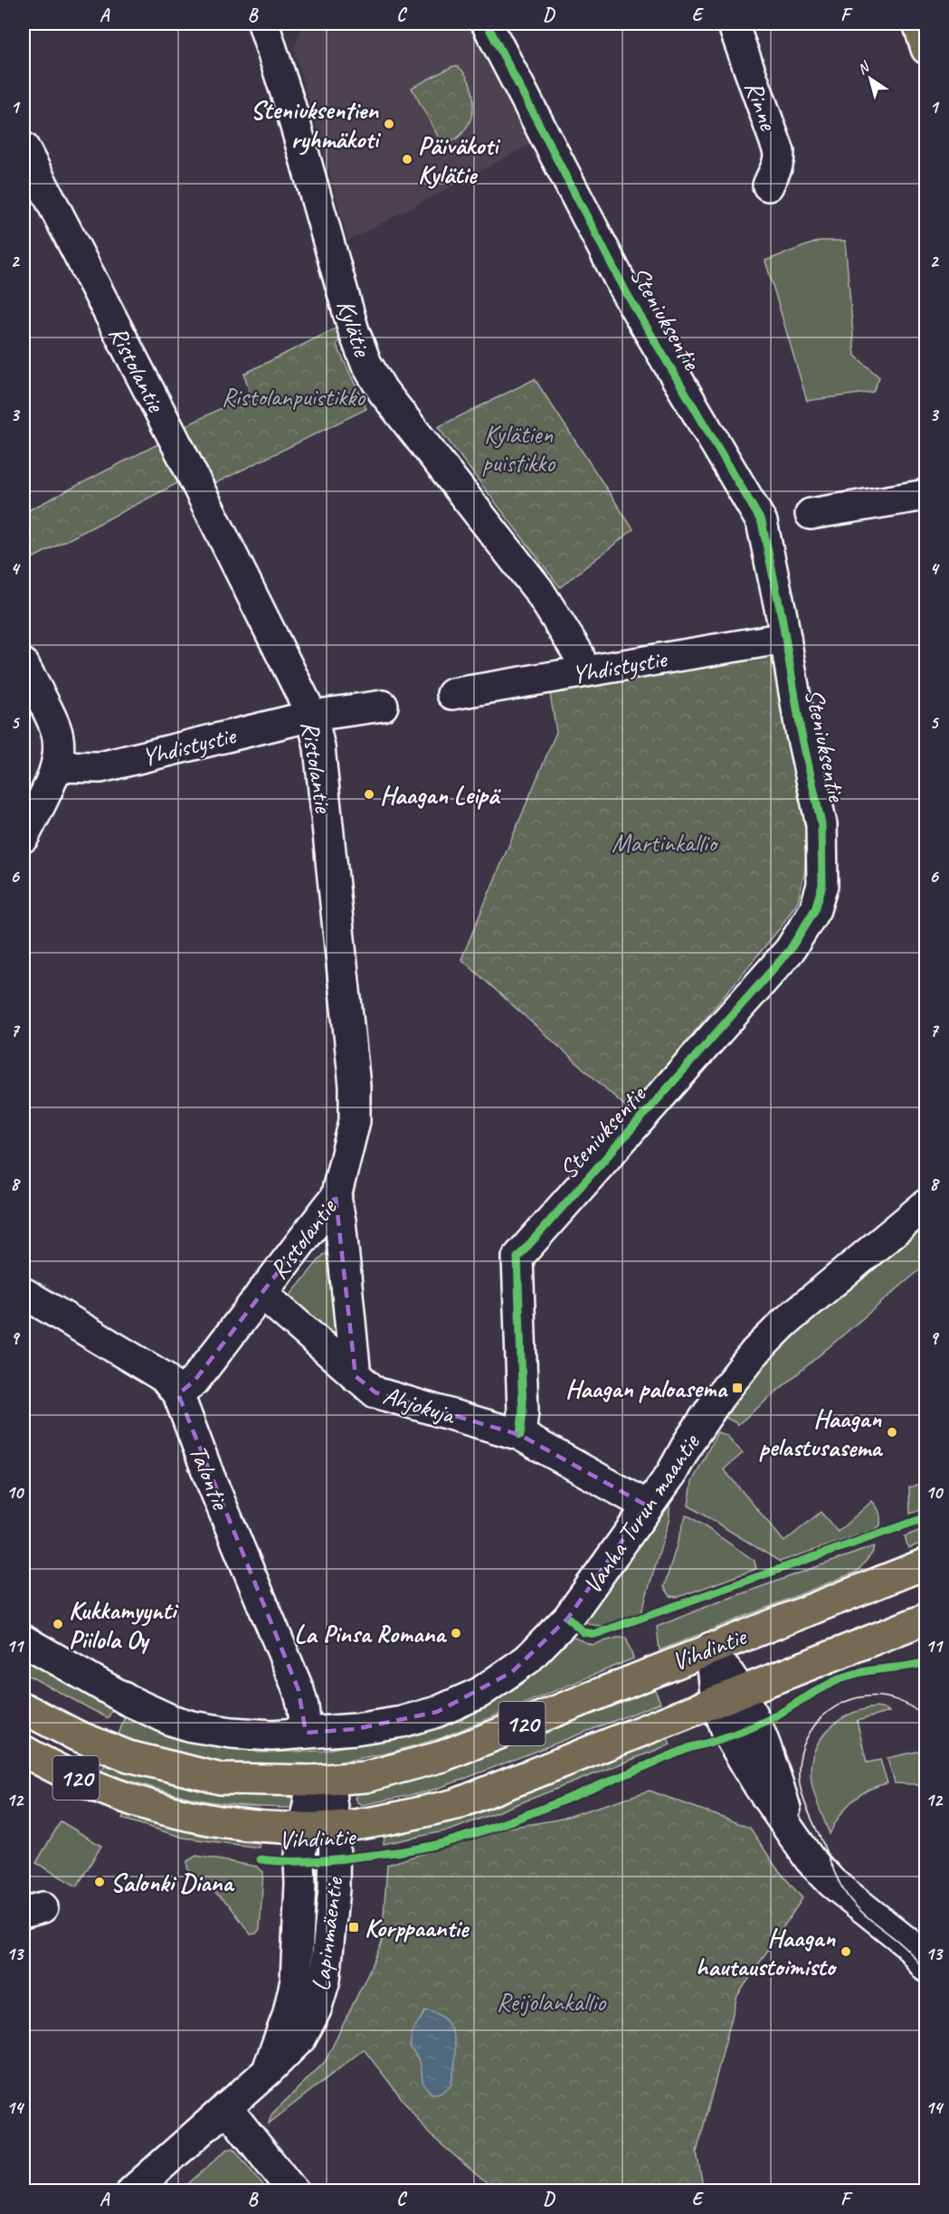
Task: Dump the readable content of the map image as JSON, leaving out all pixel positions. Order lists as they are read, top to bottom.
{
  "streets": {
    "main road": ["Vihdintie", "120"],
    "street": [
      "Rinne",
      "Steniuksentie",
      "Kylätie",
      "Ristolantie",
      "Yhdistystie",
      "Ahjokuja",
      "Talontie",
      "Vanha Turun maantie",
      "Lapinmäentie"
    ]
  },
  "crossings": [
    ["Steniuksentie", "Yhdistystie"],
    ["Steniuksentie", "Ahjokuja"],
    ["Kylätie", "Yhdistystie"],
    ["Ristolantie", "Yhdistystie"],
    ["Ristolantie", "Ahjokuja"],
    ["Ristolantie", "Talontie"],
    ["Ahjokuja", "Vanha Turun maantie"],
    ["Talontie", "Vanha Turun maantie"],
    ["Vihdintie", "Lapinmäentie"]
  ],
  "parks": [
    "Ristolanpuistikko",
    "Kylätien puistikko",
    "Martinkallio",
    "Reijolankallio"
  ],
  "places": {
    "other": [
      "Steniuksentien ryhmäkoti",
      "Päiväkoti Kylätie",
      "Haagan Leipä",
      "Haagan pelastusasema",
      "Kukkamyynti Piilola Oy",
      "La Pinsa Romana",
      "Salonki Diana",
      "Haagan hautaustoimisto"
    ],
    "transit": ["Haagan paloasema", "Korppaantie"]
  },
  "north": "top left",
  "grid": {
    "columns": [
      "A",
      "B",
      "C",
      "D",
      "E",
      "F"
    ],
    "rows": [
      "1",
      "2",
      "3",
      "4",
      "5",
      "6",
      "7",
      "8",
      "9",
      "10",
      "11",
      "12",
      "13",
      "14"
    ]
  }
}
